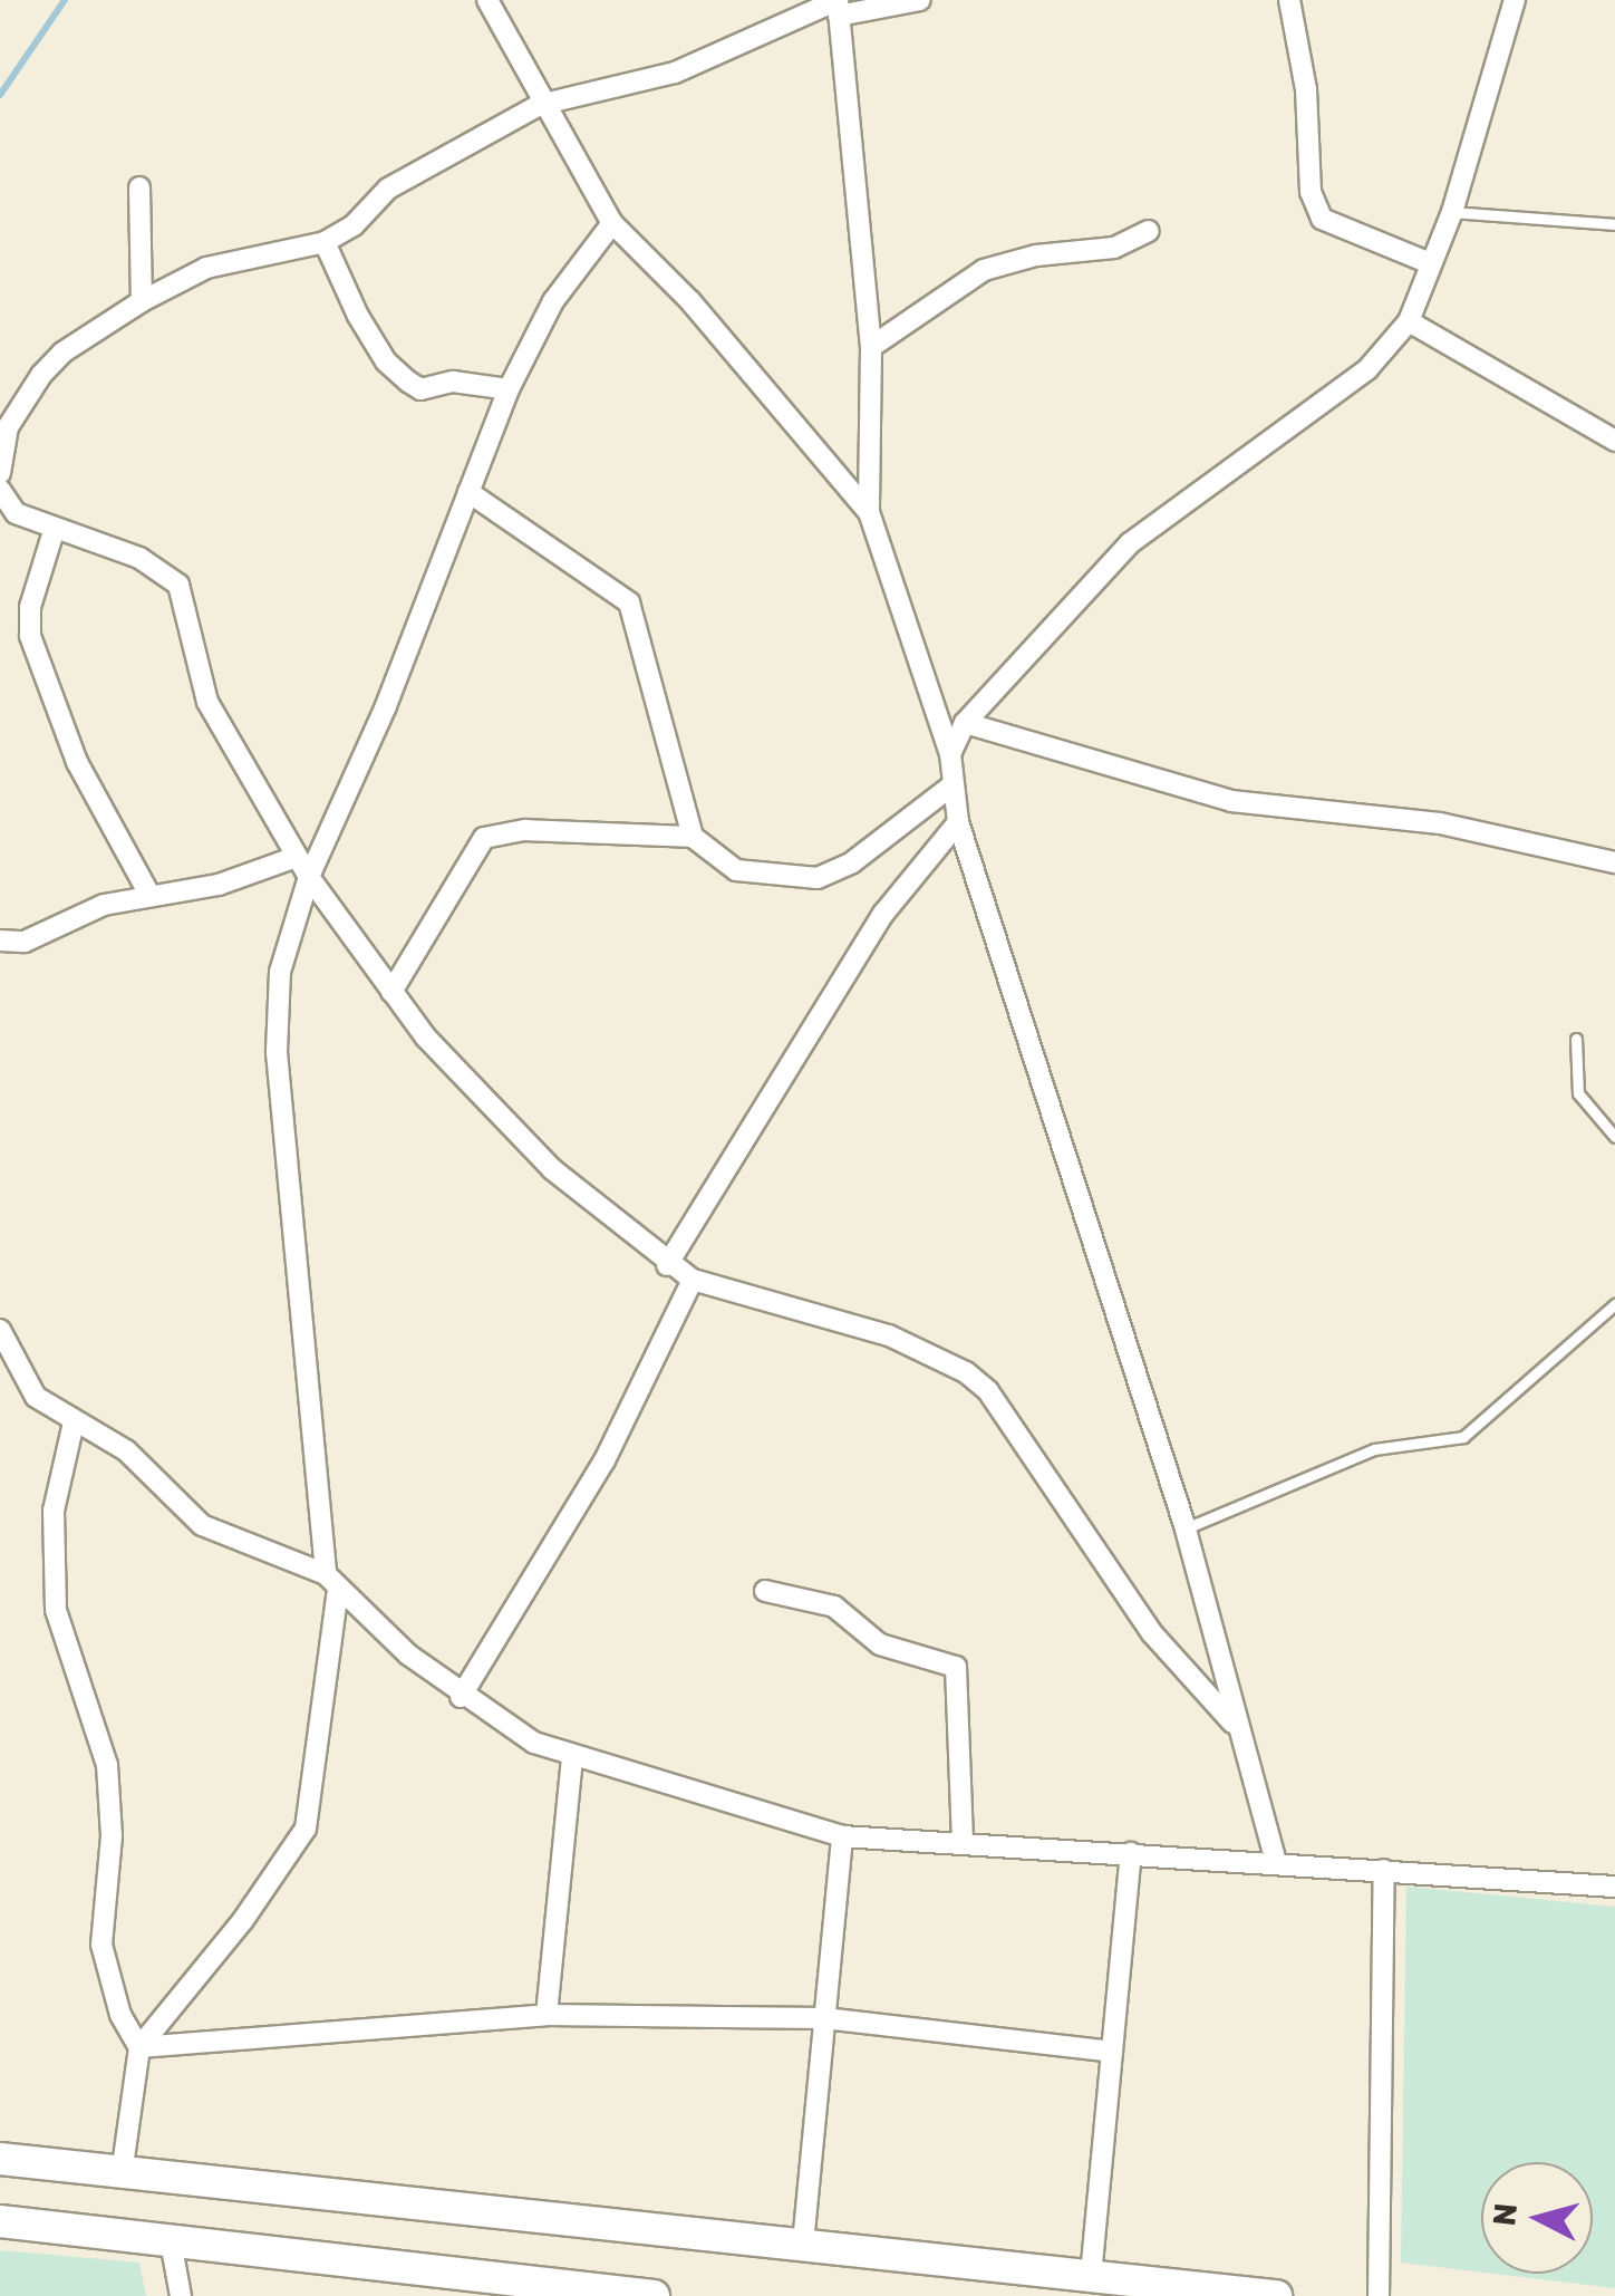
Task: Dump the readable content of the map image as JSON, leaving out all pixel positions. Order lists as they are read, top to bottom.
{
  "north": "left"
}
